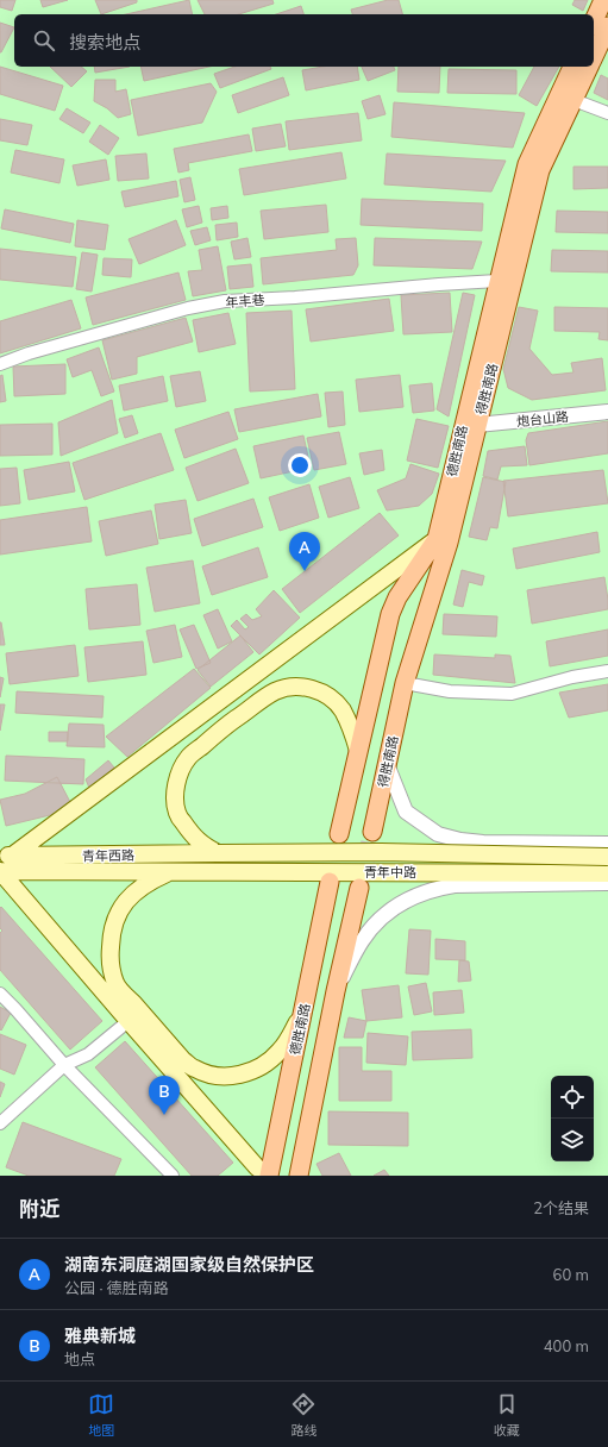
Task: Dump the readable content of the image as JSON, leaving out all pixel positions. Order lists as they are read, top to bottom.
{
  "streets": {
    "main road": [
      "得胜南路",
      "德胜南路",
      "青年西路",
      "青年中路"
    ],
    "street": ["年丰巷", "炮台山路"]
  },
  "crossings": [
    ["年丰巷", "德胜南路"],
    ["得胜南路", "炮台山路"],
    ["青年西路", "青年中路"]
  ],
  "page": {
    "search": "搜索地点",
    "pins": ["A", "B"],
    "heading": ["附近", "2个结果"],
    "list": [
      {
        "mark": "A",
        "name": "湖南东洞庭湖国家级自然保护区",
        "note": "公园 · 德胜南路",
        "value": "60 m"
      },
      {
        "mark": "B",
        "name": "雅典新城",
        "note": "地点",
        "value": "400 m"
      }
    ],
    "nav": ["地图", "路线", "收藏"]
  }
}
